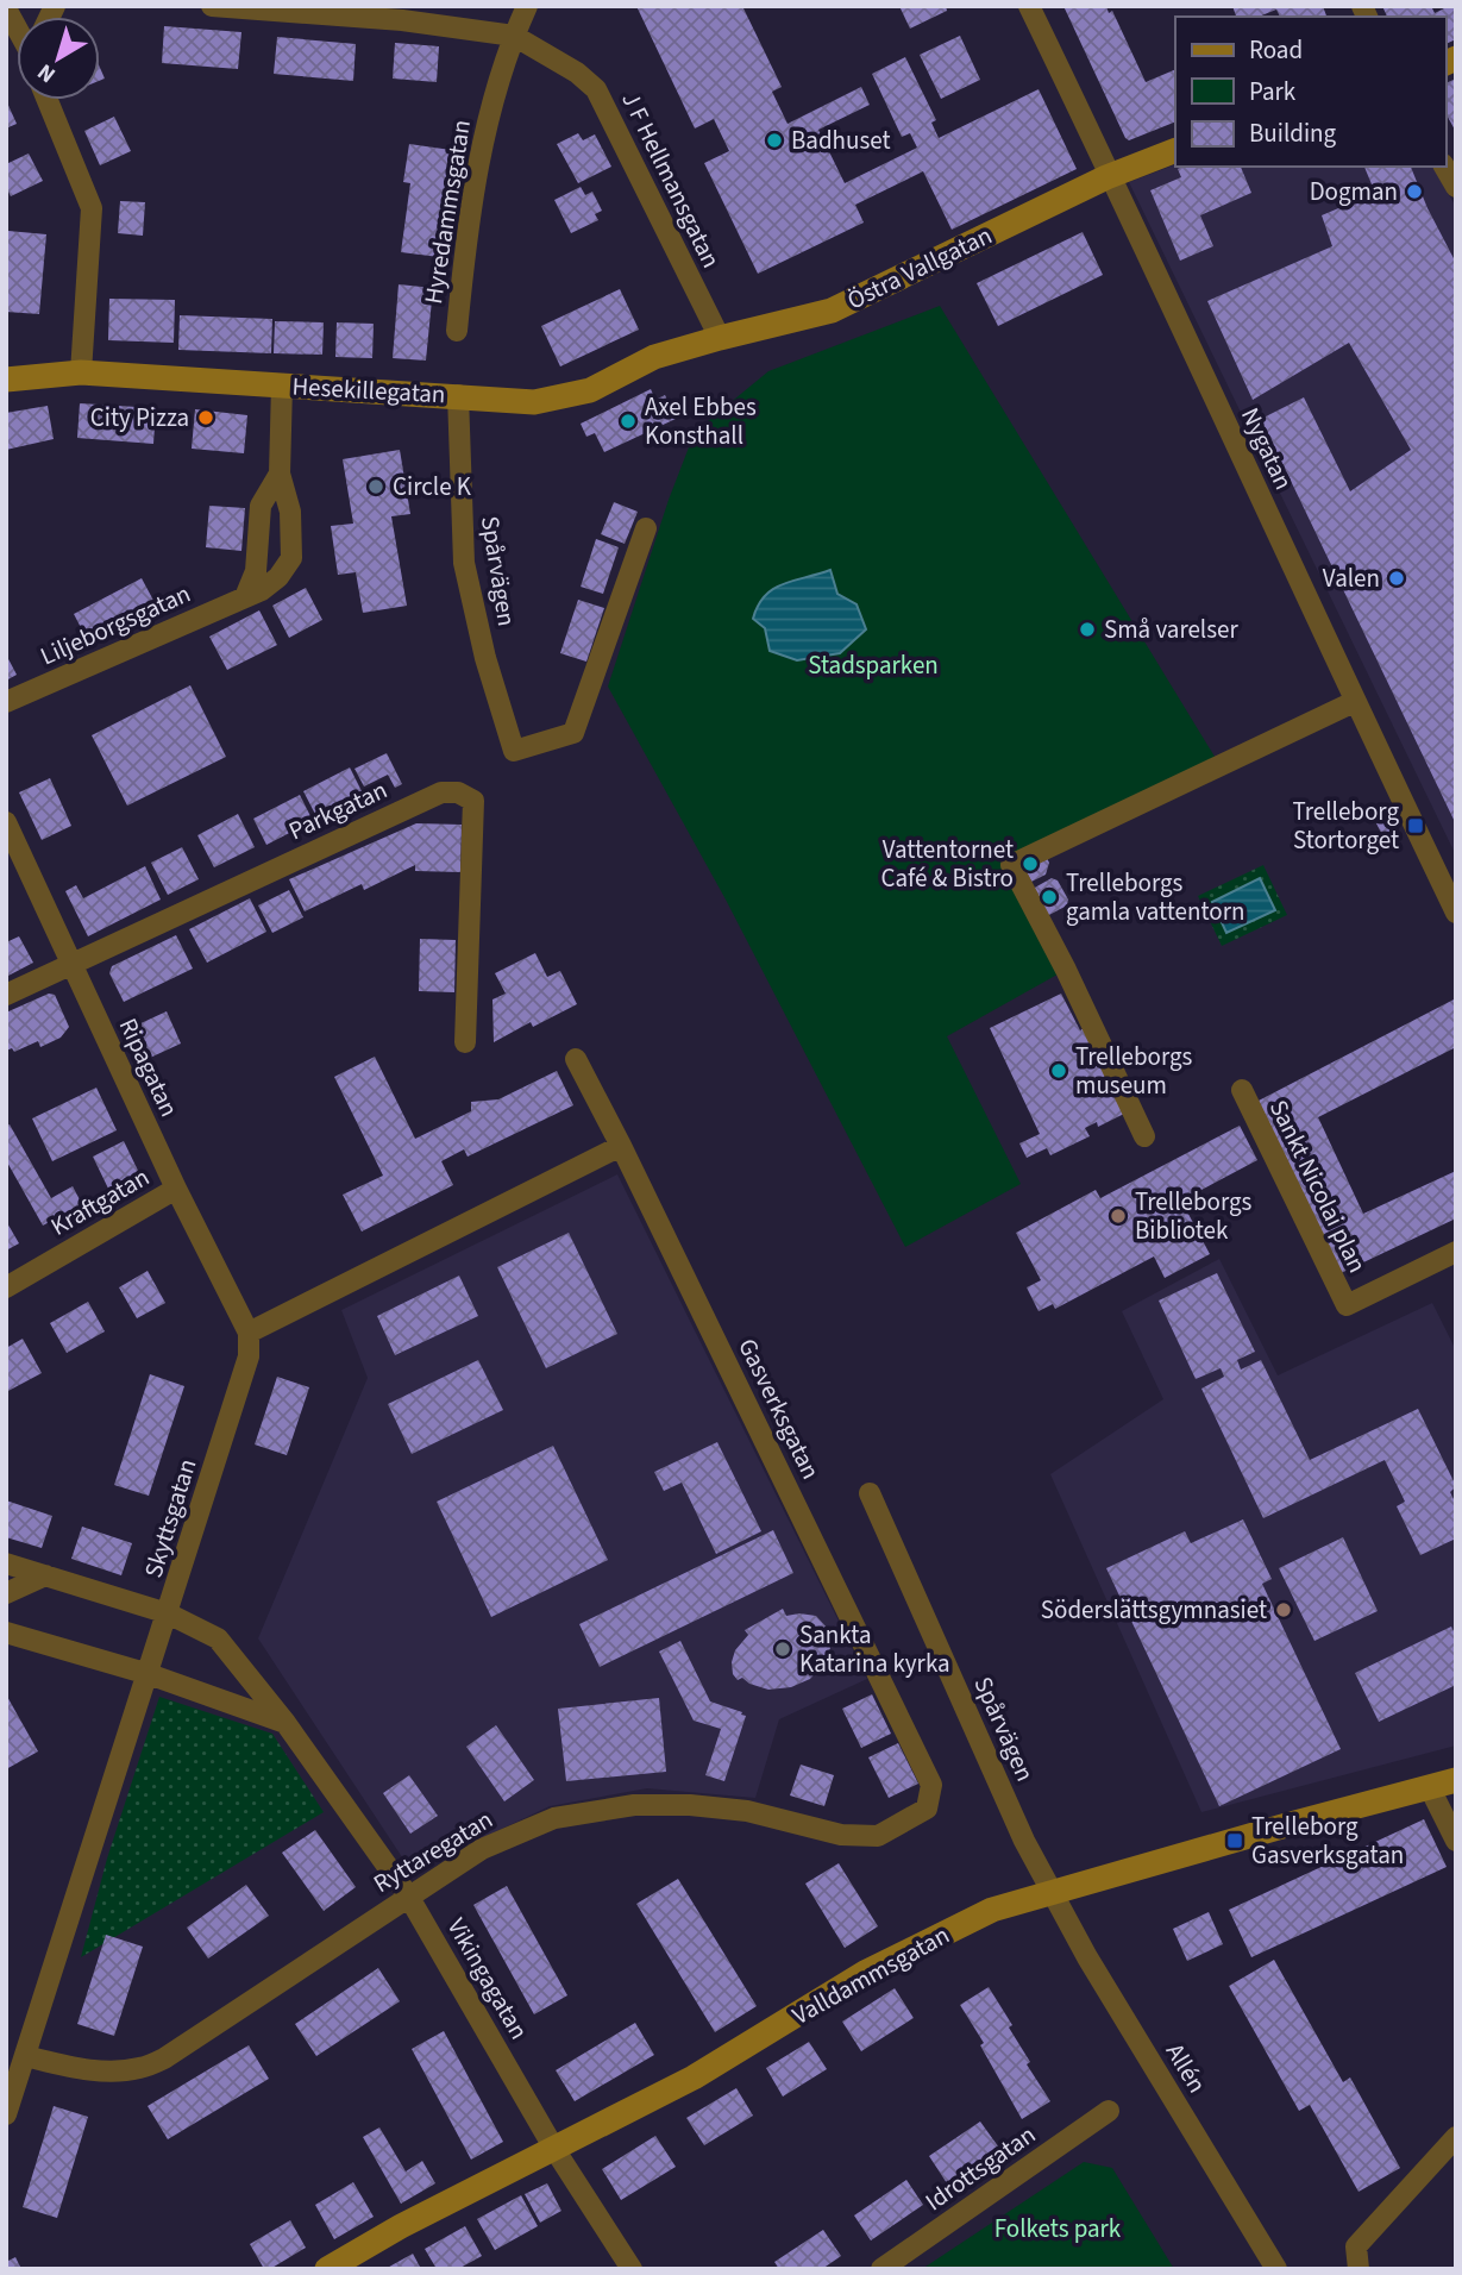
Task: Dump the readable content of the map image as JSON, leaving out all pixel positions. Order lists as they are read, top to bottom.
{
  "streets": {
    "street": [
      "J F Hellmansgatan",
      "Hyredammsgatan",
      "Östra Vallgatan",
      "Hesekillegatan",
      "Nygatan",
      "Spårvägen",
      "Liljeborgsgatan",
      "Parkgatan",
      "Ripagatan",
      "Sankt Nicolai plan",
      "Kraftgatan",
      "Gasverksgatan",
      "Skyttsgatan",
      "Ryttaregatan",
      "Valldammsgatan",
      "Vikingagatan",
      "Allén",
      "Idrottsgatan"
    ]
  },
  "crossings": [
    ["J F Hellmansgatan", "Hyredammsgatan"],
    ["J F Hellmansgatan", "Östra Vallgatan"],
    ["J F Hellmansgatan", "Hesekillegatan"],
    ["Östra Vallgatan", "Hesekillegatan"],
    ["Östra Vallgatan", "Nygatan"],
    ["Hesekillegatan", "Spårvägen"],
    ["Hesekillegatan", "Liljeborgsgatan"],
    ["Spårvägen", "Valldammsgatan"],
    ["Spårvägen", "Allén"],
    ["Parkgatan", "Ripagatan"],
    ["Ripagatan", "Kraftgatan"],
    ["Ripagatan", "Skyttsgatan"],
    ["Gasverksgatan", "Ryttaregatan"],
    ["Skyttsgatan", "Ryttaregatan"],
    ["Skyttsgatan", "Vikingagatan"],
    ["Ryttaregatan", "Vikingagatan"],
    ["Valldammsgatan", "Vikingagatan"],
    ["Valldammsgatan", "Allén"]
  ],
  "parks": ["Stadsparken", "Folkets park"],
  "places": {
    "other": [
      "Badhuset",
      "Dogman",
      "City Pizza",
      "Axel Ebbes Konsthall",
      "Circle K",
      "Valen",
      "Små varelser",
      "Vattentornet Café & Bistro",
      "Trelleborgs gamla vattentorn",
      "Trelleborgs museum",
      "Trelleborgs Bibliotek",
      "Söderslättsgymnasiet",
      "Sankta Katarina kyrka"
    ],
    "transit": ["Trelleborg Stortorget", "Trelleborg Gasverksgatan"]
  },
  "legend": ["Road", "Park", "Building"],
  "north": "bottom left"
}
